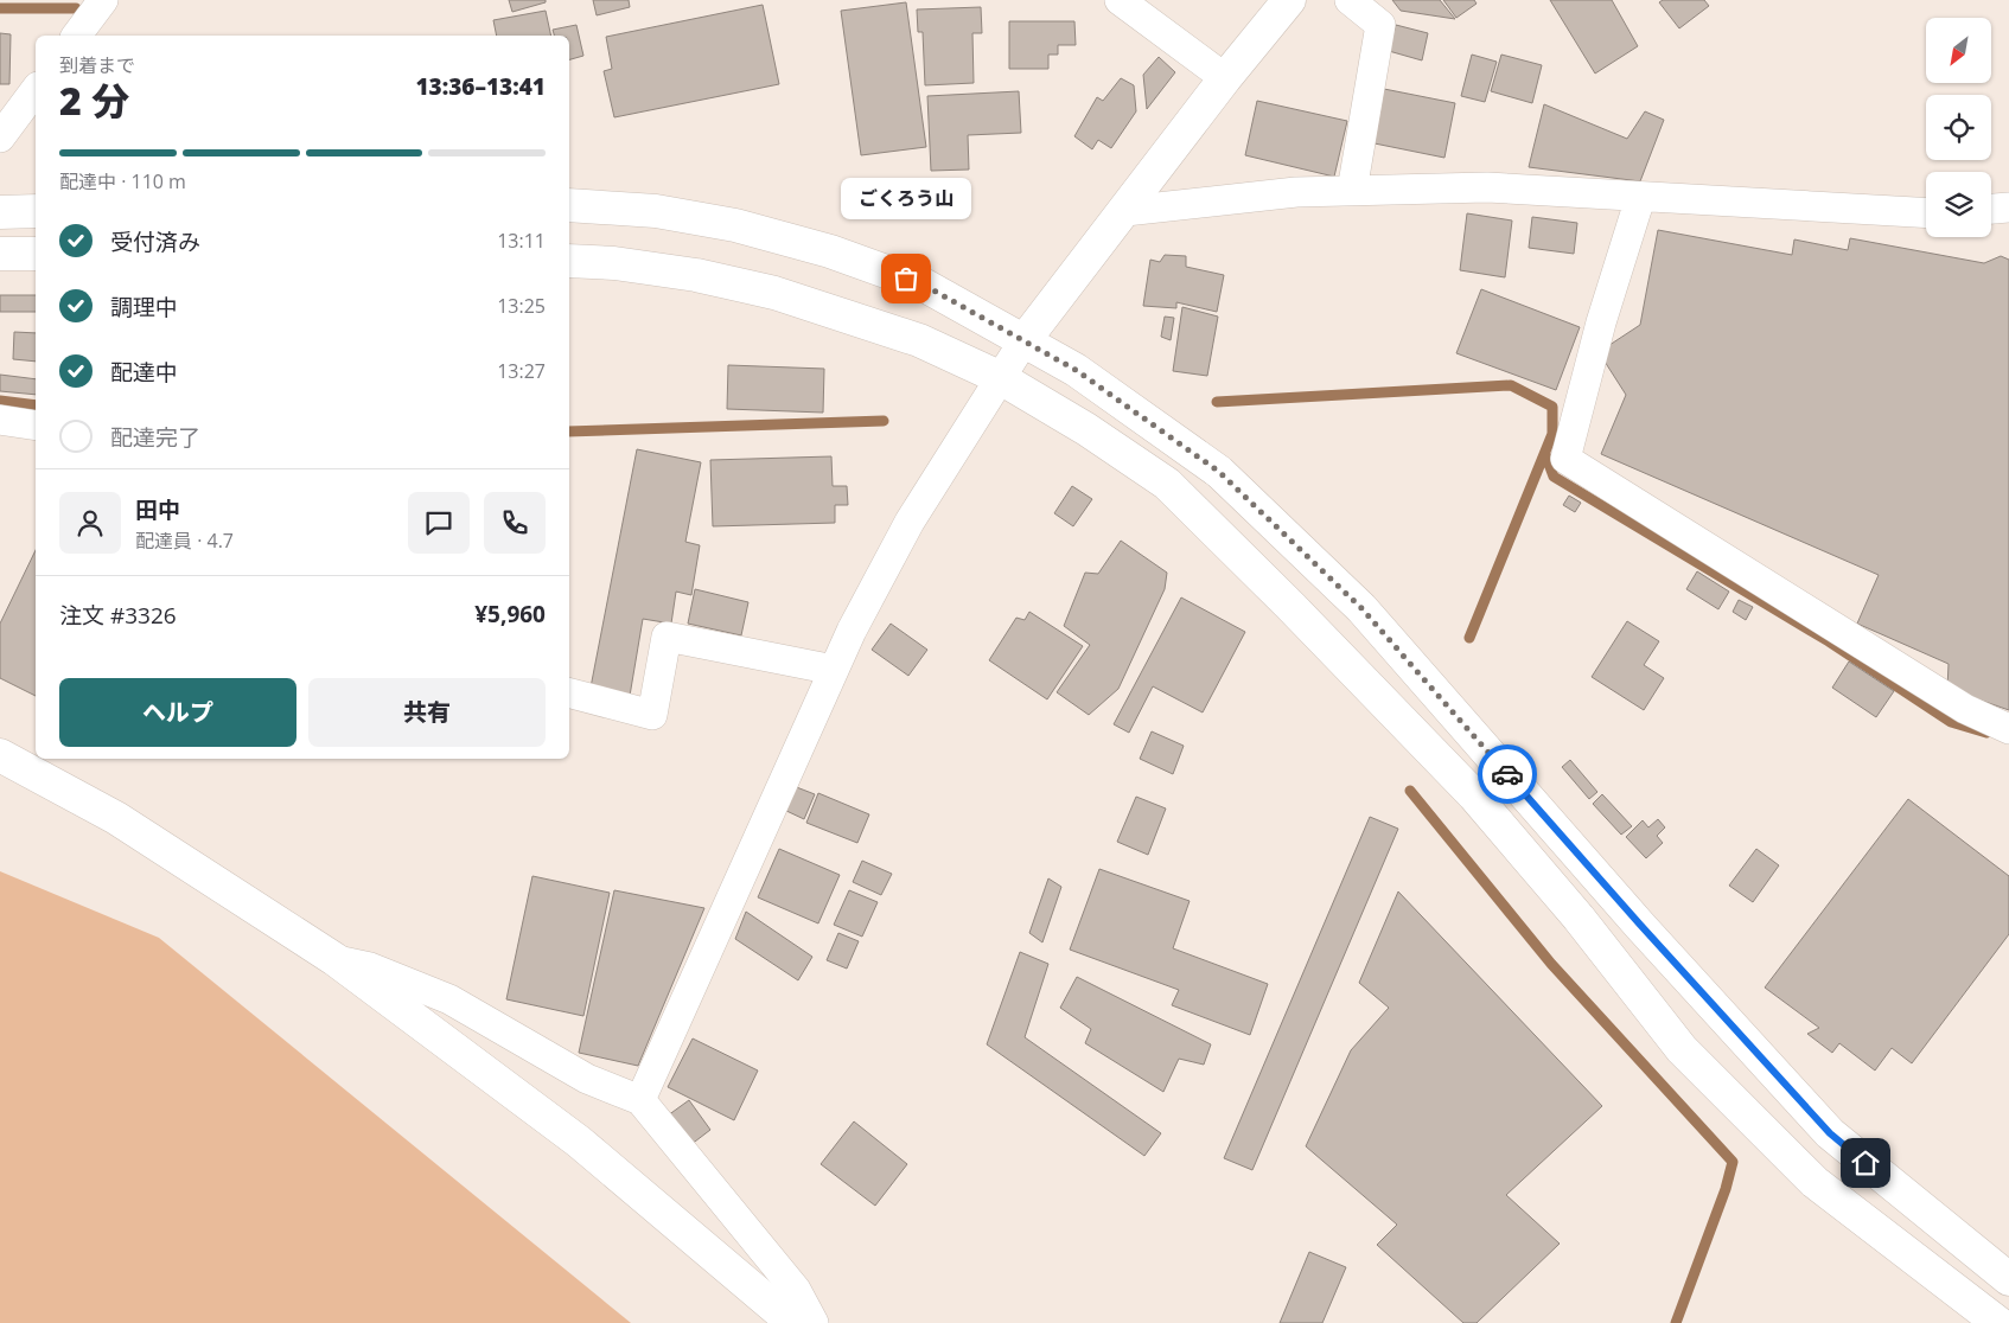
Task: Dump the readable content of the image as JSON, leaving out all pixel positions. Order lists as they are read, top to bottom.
{
  "places": ["ごくろう山"],
  "north": "bottom left",
  "page": {
    "heading": ["2 分", "到着まで", "13:36–13:41"],
    "panel": [
      "田中",
      "配達員 · 4.7",
      "注文 #3326",
      "¥5,960"
    ],
    "bar": "配達中 · 110 m",
    "bubble": "ごくろう山",
    "list": [
      ["受付済み", "13:11"],
      ["調理中", "13:25"],
      ["配達中", "13:27"],
      "配達完了"
    ],
    "buttons": ["ヘルプ", "共有"]
  }
}
